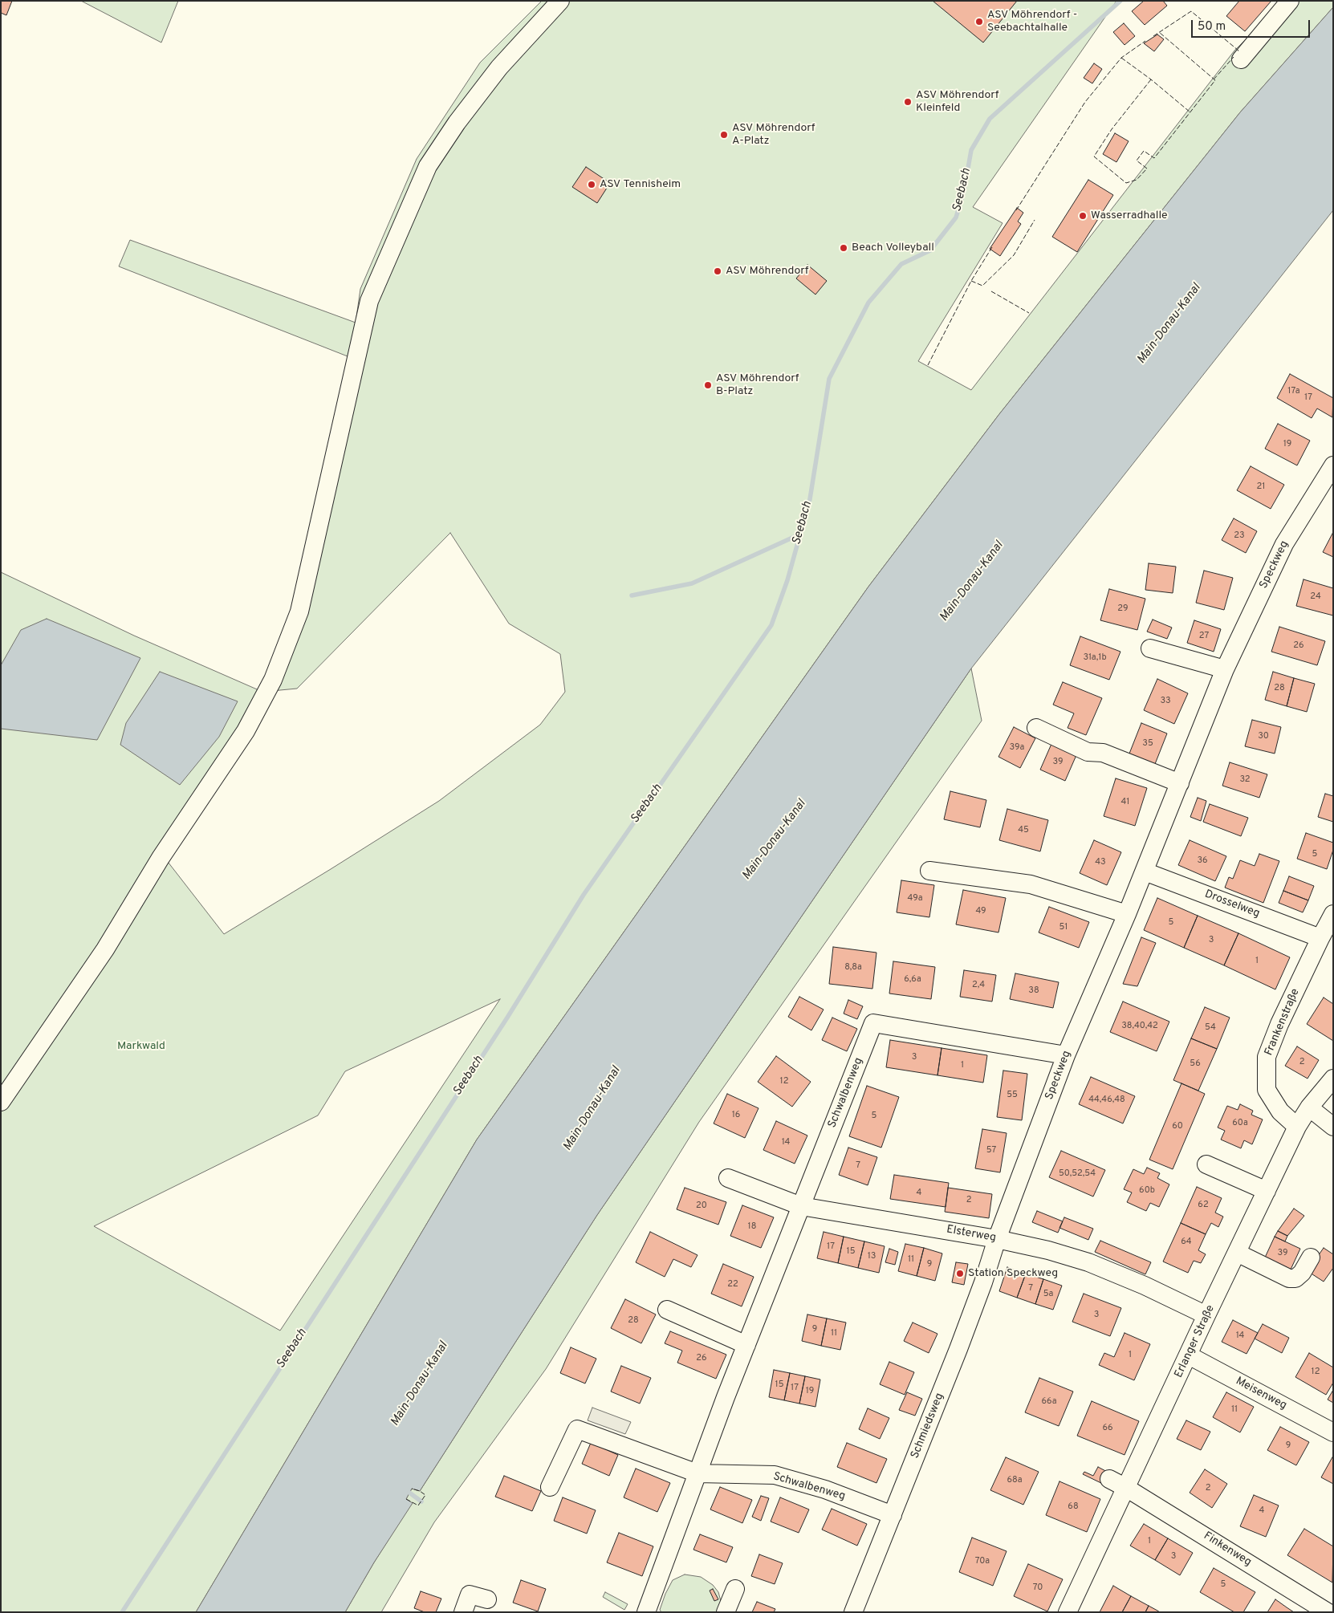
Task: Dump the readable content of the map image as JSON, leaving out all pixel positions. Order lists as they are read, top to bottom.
{
  "streets": {
    "street": [
      "Speckweg",
      "Drosselweg",
      "Frankenstraße",
      "Schwalbenweg",
      "Elsterweg",
      "Erlanger Straße",
      "Meisenweg",
      "Schmiedsweg",
      "Finkenweg"
    ]
  },
  "crossings": [
    ["Speckweg", "Drosselweg"],
    ["Speckweg", "Schwalbenweg"],
    ["Speckweg", "Elsterweg"],
    ["Speckweg", "Schmiedsweg"],
    ["Drosselweg", "Frankenstraße"],
    ["Frankenstraße", "Erlanger Straße"],
    ["Schwalbenweg", "Elsterweg"],
    ["Schwalbenweg", "Schmiedsweg"],
    ["Elsterweg", "Erlanger Straße"],
    ["Elsterweg", "Schmiedsweg"],
    ["Erlanger Straße", "Meisenweg"],
    ["Erlanger Straße", "Finkenweg"]
  ],
  "water": ["Seebach", "Main-Donau-Kanal"],
  "parks": ["Markwald"],
  "places": [
    "ASV Möhrendorf - Seebachtalhalle",
    "ASV Möhrendorf Kleinfeld",
    "ASV Möhrendorf A-Platz",
    "ASV Tennisheim",
    "Wasserradhalle",
    "Beach Volleyball",
    "ASV Möhrendorf",
    "ASV Möhrendorf B-Platz",
    "Station Speckweg"
  ],
  "house_numbers": [
    "17a",
    "17",
    "19",
    "21",
    "23",
    "24",
    "29",
    "27",
    "26",
    "31a,1b",
    "28",
    "33",
    "30",
    "35",
    "39a",
    "39",
    "32",
    "41",
    "45",
    "5",
    "36",
    "43",
    "49a",
    "49",
    "5",
    "51",
    "3",
    "1",
    "8,8a",
    "6,6a",
    "2,4",
    "38",
    "38,40,42",
    "54",
    "3",
    "2",
    "56",
    "1",
    "12",
    "55",
    "44,46,48",
    "16",
    "5",
    "60a",
    "60",
    "14",
    "57",
    "7",
    "50,52,54",
    "60b",
    "4",
    "2",
    "62",
    "20",
    "18",
    "64",
    "17",
    "15",
    "39",
    "13",
    "11",
    "9",
    "22",
    "7",
    "5a",
    "3",
    "28",
    "9",
    "11",
    "14",
    "1",
    "26",
    "12",
    "15",
    "17",
    "19",
    "66a",
    "11",
    "66",
    "9",
    "68a",
    "2",
    "68",
    "4",
    "1",
    "3",
    "70a",
    "5",
    "70"
  ],
  "scale_bar": "50 m"
}
